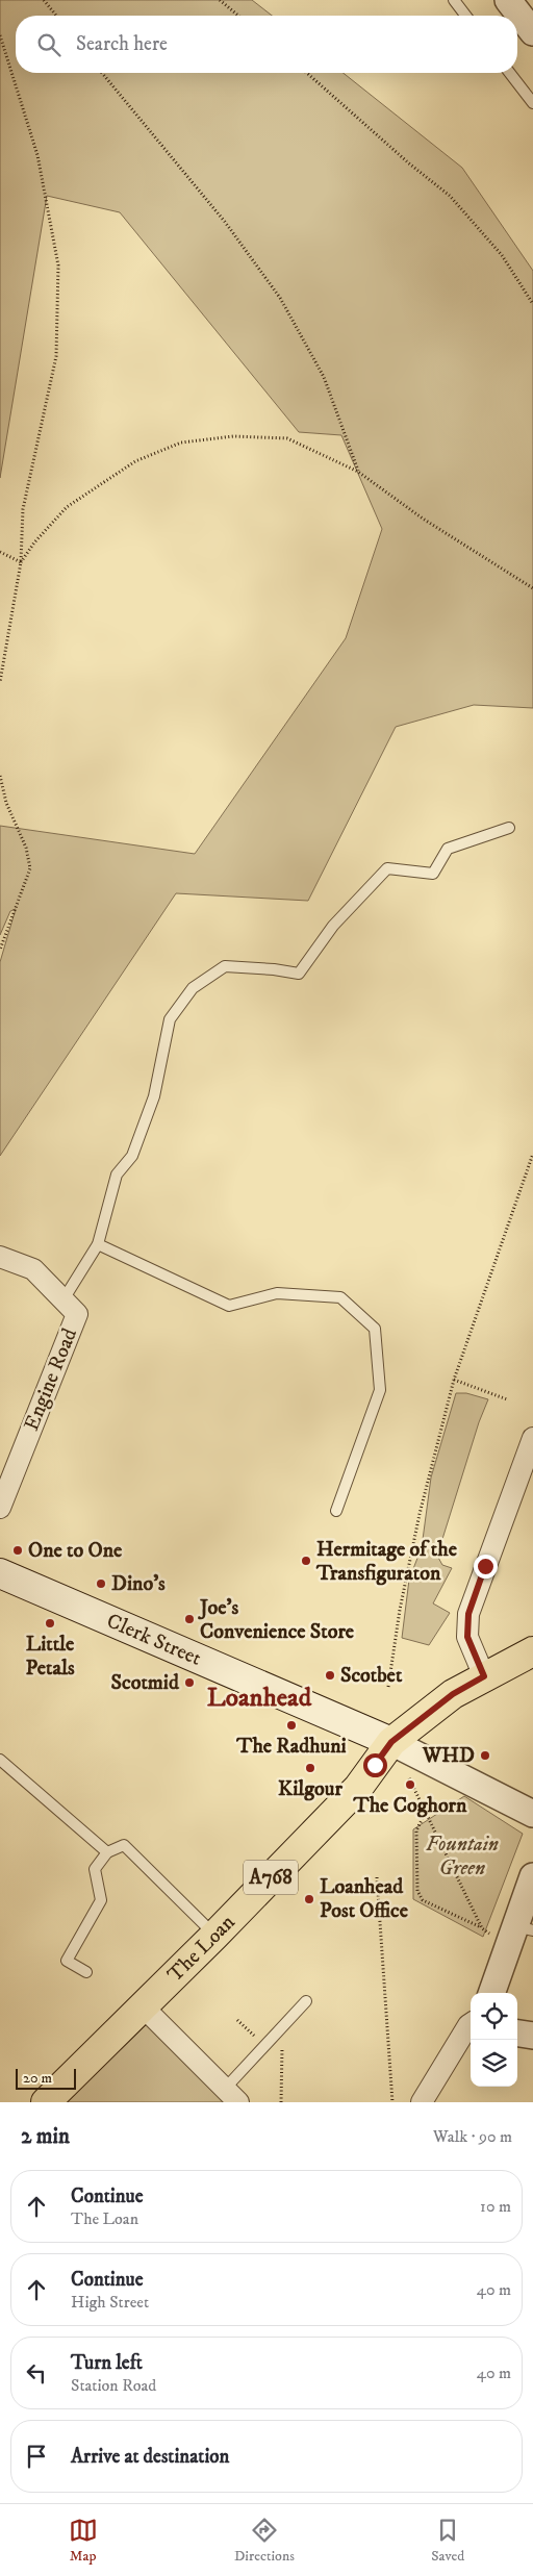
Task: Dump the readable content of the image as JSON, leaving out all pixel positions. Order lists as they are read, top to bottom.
{
  "streets": {
    "main road": ["Clerk Street", "A768", "The Loan"],
    "street": ["Engine Road"]
  },
  "crossings": [
    ["Clerk Street", "A768"],
    ["Clerk Street", "The Loan"],
    ["A768", "The Loan"]
  ],
  "districts": ["Loanhead"],
  "parks": ["Fountain Green"],
  "places": [
    "One to One",
    "Hermitage of the Transfiguraton",
    "Dino's",
    "Joe's Convenience Store",
    "Little Petals",
    "Scotbet",
    "Scotmid",
    "The Radhuni",
    "WHD",
    "Kilgour",
    "The Coghorn",
    "Loanhead Post Office"
  ],
  "scale_bar": "20 m",
  "page": {
    "search": "Search here",
    "scale": "20 m",
    "heading": ["2 min", "Walk · 90 m"],
    "list": [
      ["Continue", "The Loan", "10 m"],
      ["Continue", "High Street", "40 m"],
      ["Turn left", "Station Road", "40 m"],
      "Arrive at destination"
    ],
    "nav": ["Map", "Directions", "Saved"]
  }
}
